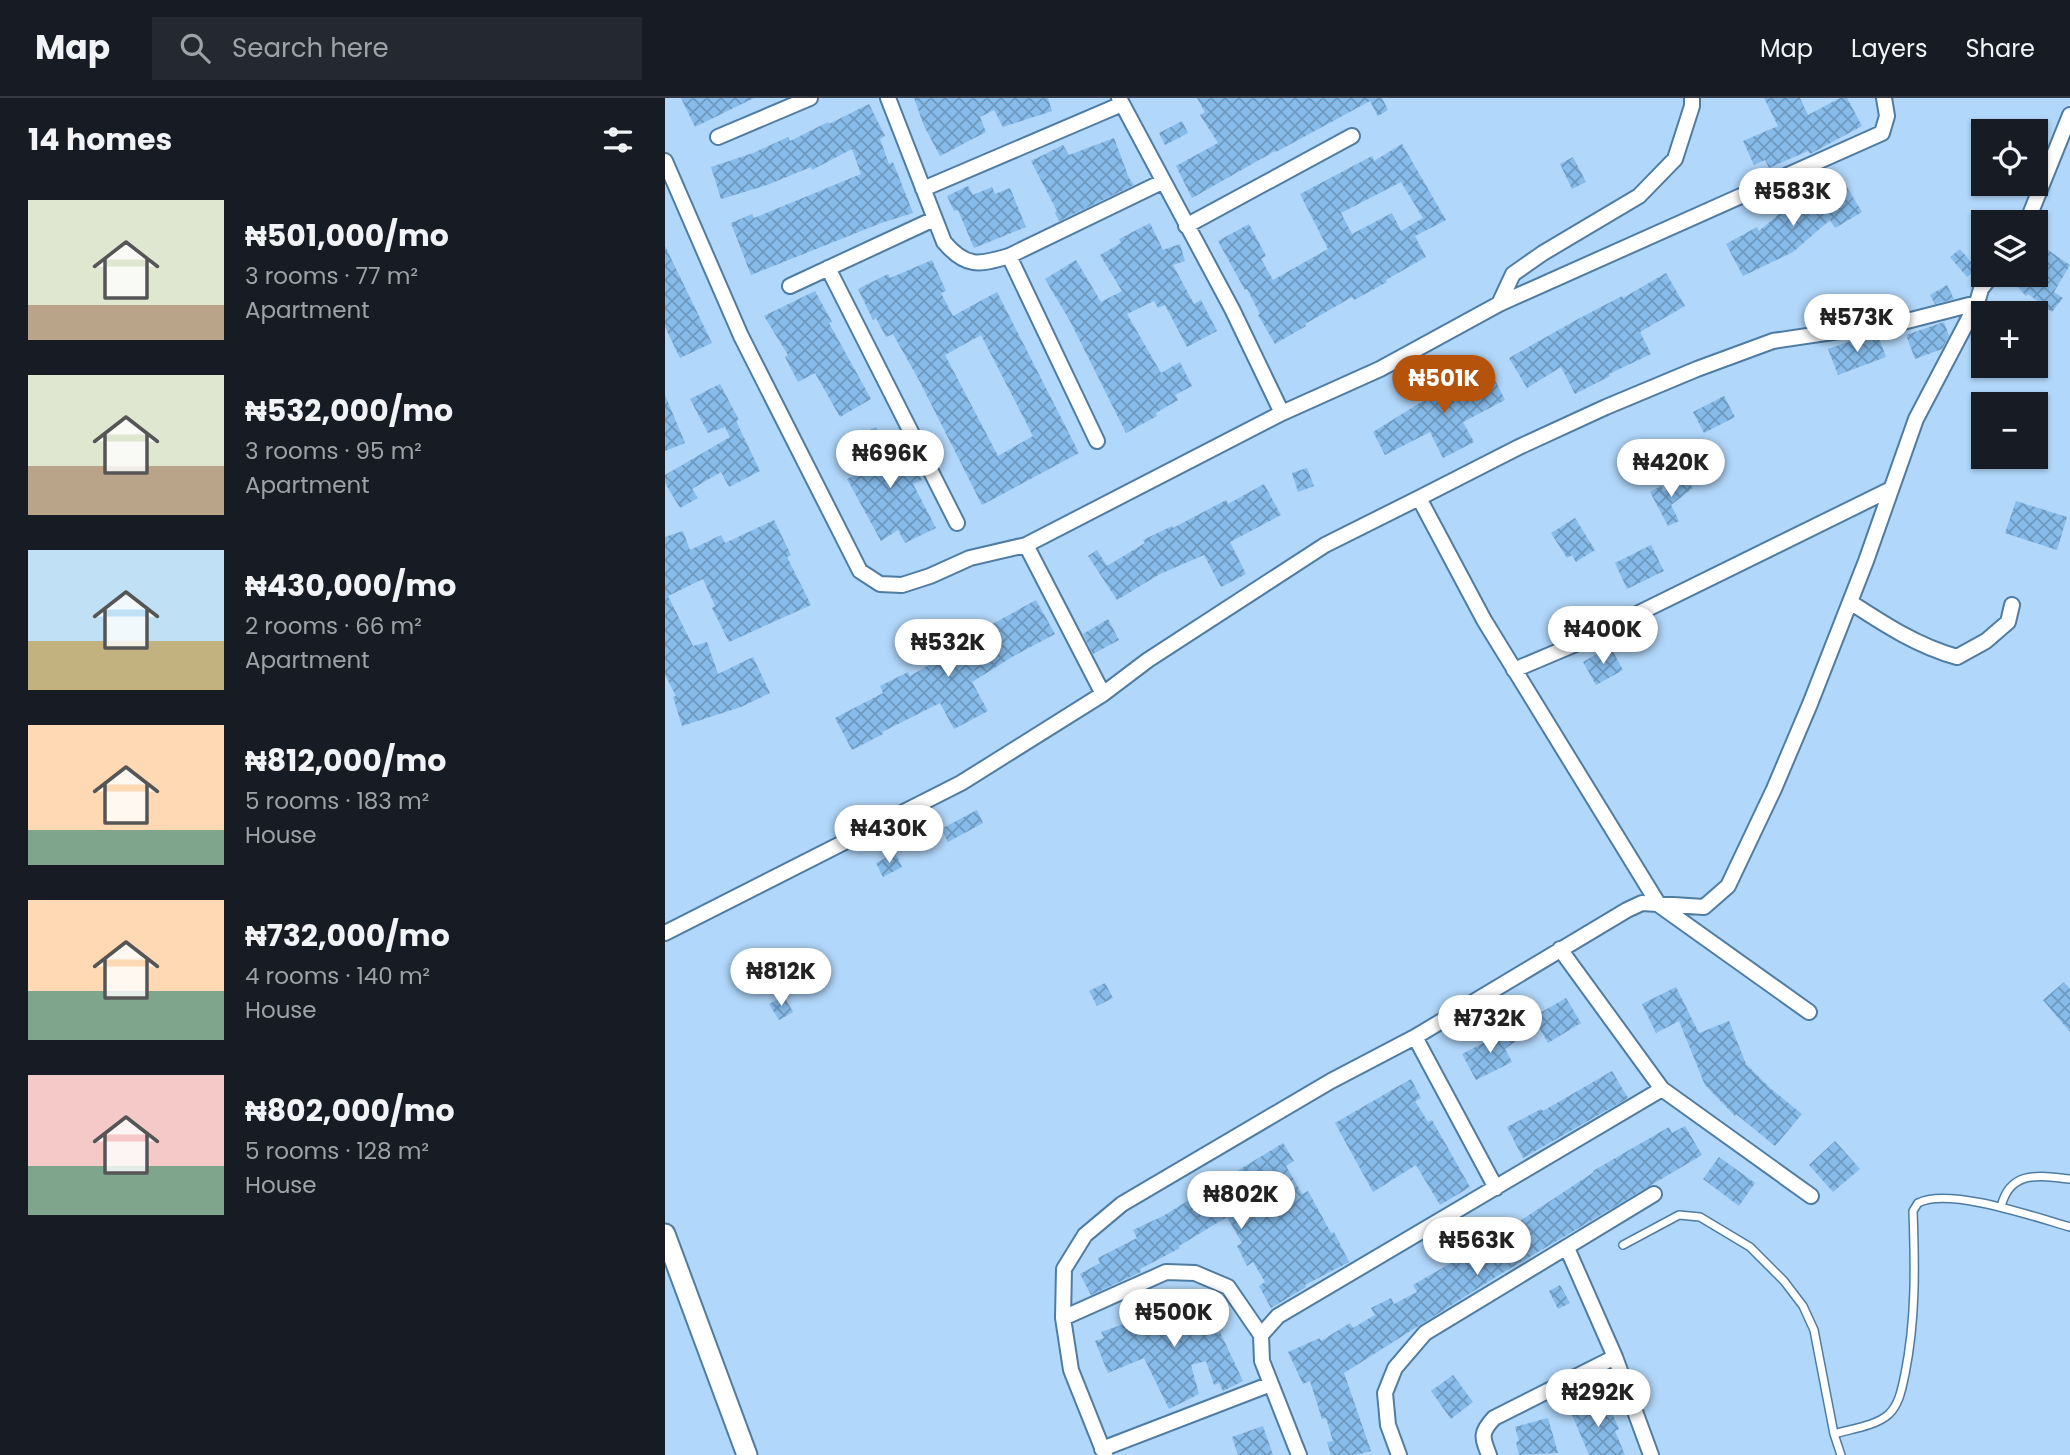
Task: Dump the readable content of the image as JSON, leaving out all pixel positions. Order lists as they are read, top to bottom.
{
  "page": {
    "header": "Map",
    "search": "Search here",
    "nav": ["Map", "Layers", "Share"],
    "heading": "14 homes",
    "map_buttons": ["+", "−"],
    "price": [
      "₦583K",
      "₦573K",
      "₦501K",
      "₦696K",
      "₦420K",
      "₦400K",
      "₦532K",
      "₦430K",
      "₦812K",
      "₦732K",
      "₦802K",
      "₦563K",
      "₦500K",
      "₦292K"
    ],
    "list": [
      {
        "name": "₦501,000/mo",
        "note": "3 rooms · 77 m² · Apartment"
      },
      {
        "name": "₦532,000/mo",
        "note": "3 rooms · 95 m² · Apartment"
      },
      {
        "name": "₦430,000/mo",
        "note": "2 rooms · 66 m² · Apartment"
      },
      {
        "name": "₦812,000/mo",
        "note": "5 rooms · 183 m² · House"
      },
      {
        "name": "₦732,000/mo",
        "note": "4 rooms · 140 m² · House"
      },
      {
        "name": "₦802,000/mo",
        "note": "5 rooms · 128 m² · House"
      }
    ]
  }
}
